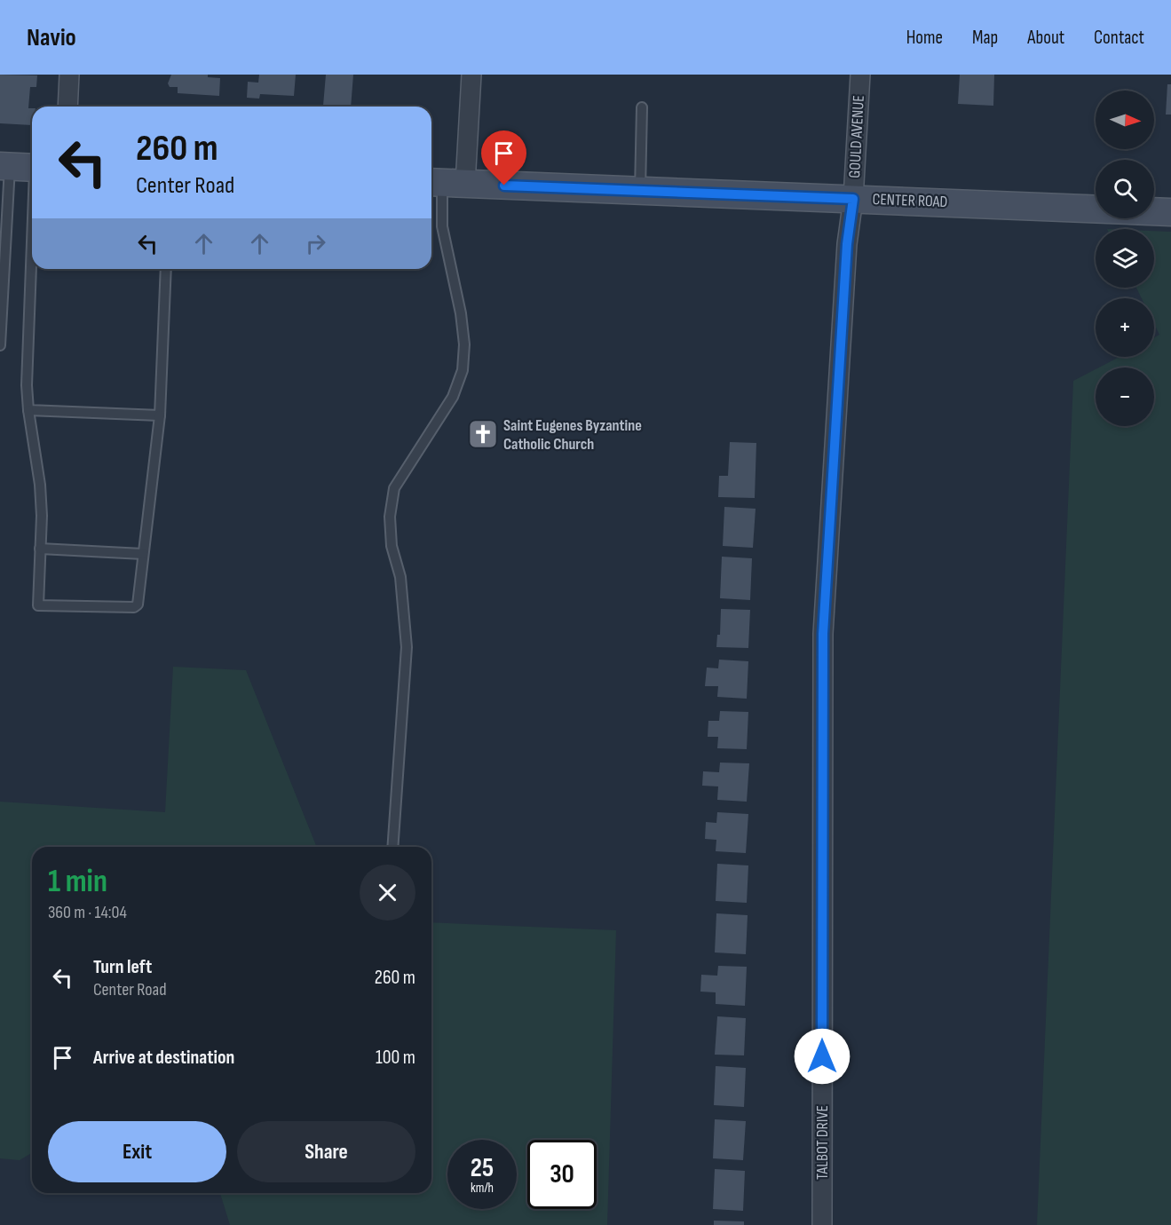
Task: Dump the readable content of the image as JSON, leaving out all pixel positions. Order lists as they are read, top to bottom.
{
  "streets": {
    "main road": ["CENTER ROAD"],
    "street": ["GOULD AVENUE", "TALBOT DRIVE"]
  },
  "crossings": [
    ["GOULD AVENUE", "CENTER ROAD"],
    ["GOULD AVENUE", "TALBOT DRIVE"],
    ["CENTER ROAD", "TALBOT DRIVE"]
  ],
  "places": {
    "church": ["Saint Eugenes Byzantine Catholic Church"]
  },
  "north": "right",
  "page": {
    "header": "Navio",
    "nav": [
      "Home",
      "Map",
      "About",
      "Contact"
    ],
    "map_buttons": ["+", "−"],
    "turn": ["260 m", "Center Road"],
    "heading": ["1 min", "360 m · 14:04"],
    "list": [
      {
        "name": "Turn left",
        "note": "Center Road",
        "value": "260 m"
      },
      {
        "name": "Arrive at destination",
        "value": "100 m"
      }
    ],
    "buttons": ["Exit", "Share"],
    "speed": "25 km/h",
    "limit": "30"
  }
}
